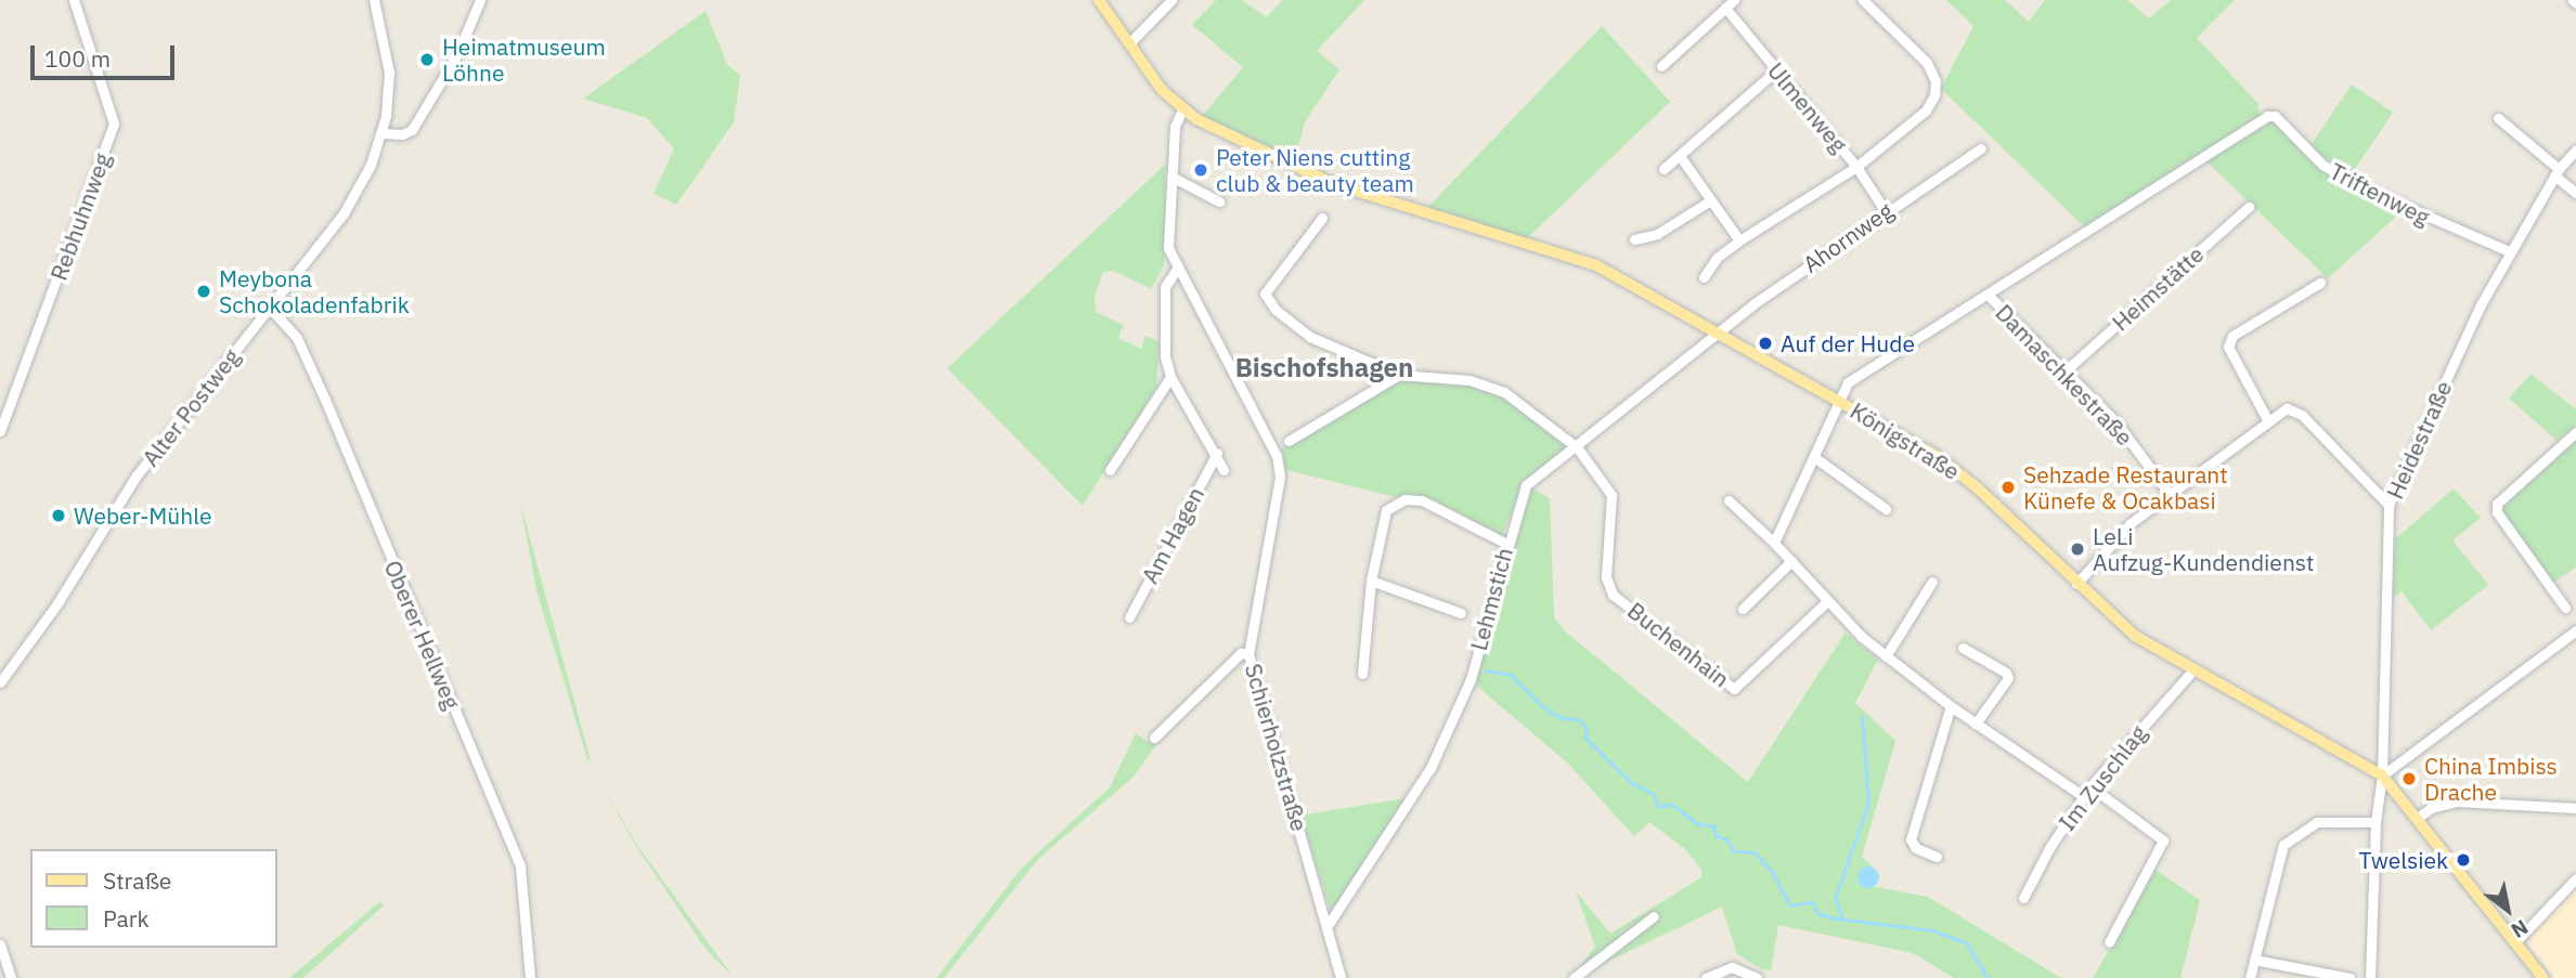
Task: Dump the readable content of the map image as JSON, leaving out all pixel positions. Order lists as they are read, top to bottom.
{
  "streets": {
    "main road": ["Königstraße"],
    "street": [
      "Ulmenweg",
      "Triftenweg",
      "Rebhuhnweg",
      "Ahornweg",
      "Heimstätte",
      "Damaschkestraße",
      "Alter Postweg",
      "Heidestraße",
      "Am Hagen",
      "Lehmstich",
      "Oberer Hellweg",
      "Buchenhain",
      "Schierholzstraße",
      "Im Zuschlag"
    ]
  },
  "crossings": [
    ["Ulmenweg", "Ahornweg"],
    ["Triftenweg", "Damaschkestraße"],
    ["Triftenweg", "Heidestraße"],
    ["Ahornweg", "Königstraße"],
    ["Ahornweg", "Lehmstich"],
    ["Heimstätte", "Damaschkestraße"],
    ["Alter Postweg", "Oberer Hellweg"],
    ["Heidestraße", "Königstraße"],
    ["Königstraße", "Lehmstich"],
    ["Königstraße", "Schierholzstraße"],
    ["Königstraße", "Im Zuschlag"],
    ["Am Hagen", "Schierholzstraße"],
    ["Lehmstich", "Buchenhain"],
    ["Lehmstich", "Schierholzstraße"]
  ],
  "districts": ["Bischofshagen"],
  "places": [
    "Heimatmuseum Löhne",
    "Peter Niens cutting club & beauty team",
    "Meybona Schokoladenfabrik",
    "Auf der Hude",
    "Sehzade Restaurant Künefe & Ocakbasi",
    "Weber-Mühle",
    "LeLi Aufzug-Kundendienst",
    "China Imbiss Drache",
    "Twelsiek"
  ],
  "legend": ["Straße", "Park"],
  "scale_bar": "100 m",
  "north": "bottom right"
}
